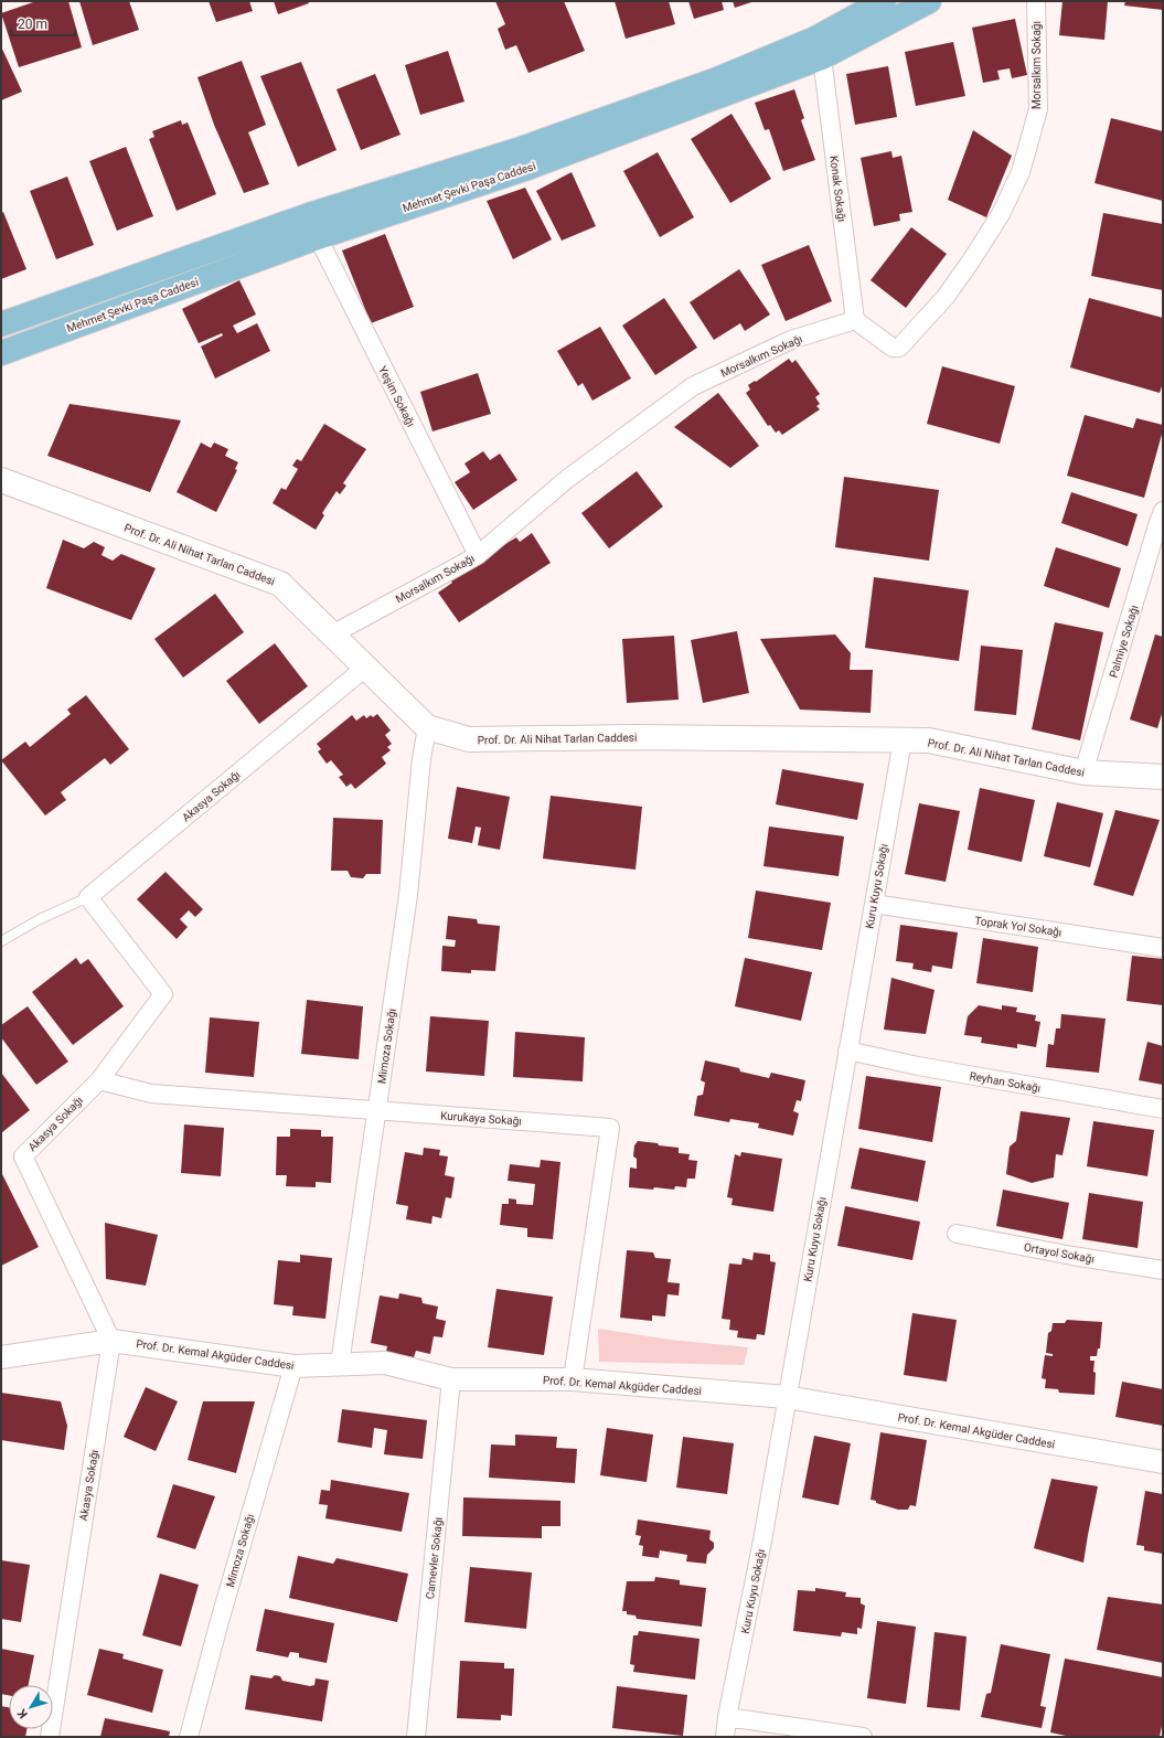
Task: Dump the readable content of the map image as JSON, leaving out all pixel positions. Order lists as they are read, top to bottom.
{
  "streets": {
    "main road": ["Mehmet Şevki Paşa Caddesi", "Prof. Dr. Ali Nihat Tarlan Caddesi"],
    "street": [
      "Morsalkım Sokağı",
      "Konak Sokağı",
      "Yeşim Sokağı",
      "Palmiye Sokağı",
      "Akasya Sokağı",
      "Kuru Kuyu Sokağı",
      "Toprak Yol Sokağı",
      "Mimoza Sokağı",
      "Reyhan Sokağı",
      "Kurukaya Sokağı",
      "Ortayol Sokağı",
      "Prof. Dr. Kemal Akgüder Caddesi",
      "Camevler Sokağı"
    ]
  },
  "crossings": [
    ["Morsalkım Sokağı", "Konak Sokağı"],
    ["Morsalkım Sokağı", "Yeşim Sokağı"],
    ["Morsalkım Sokağı", "Prof. Dr. Ali Nihat Tarlan Caddesi"],
    ["Mehmet Şevki Paşa Caddesi", "Konak Sokağı"],
    ["Mehmet Şevki Paşa Caddesi", "Yeşim Sokağı"],
    ["Prof. Dr. Ali Nihat Tarlan Caddesi", "Palmiye Sokağı"],
    ["Prof. Dr. Ali Nihat Tarlan Caddesi", "Akasya Sokağı"],
    ["Prof. Dr. Ali Nihat Tarlan Caddesi", "Kuru Kuyu Sokağı"],
    ["Prof. Dr. Ali Nihat Tarlan Caddesi", "Mimoza Sokağı"],
    ["Akasya Sokağı", "Kurukaya Sokağı"],
    ["Akasya Sokağı", "Prof. Dr. Kemal Akgüder Caddesi"],
    ["Kuru Kuyu Sokağı", "Toprak Yol Sokağı"],
    ["Kuru Kuyu Sokağı", "Reyhan Sokağı"],
    ["Kuru Kuyu Sokağı", "Prof. Dr. Kemal Akgüder Caddesi"],
    ["Mimoza Sokağı", "Kurukaya Sokağı"],
    ["Mimoza Sokağı", "Prof. Dr. Kemal Akgüder Caddesi"],
    ["Kurukaya Sokağı", "Prof. Dr. Kemal Akgüder Caddesi"],
    ["Prof. Dr. Kemal Akgüder Caddesi", "Camevler Sokağı"]
  ],
  "scale_bar": "20 m",
  "north": "bottom left"
}
